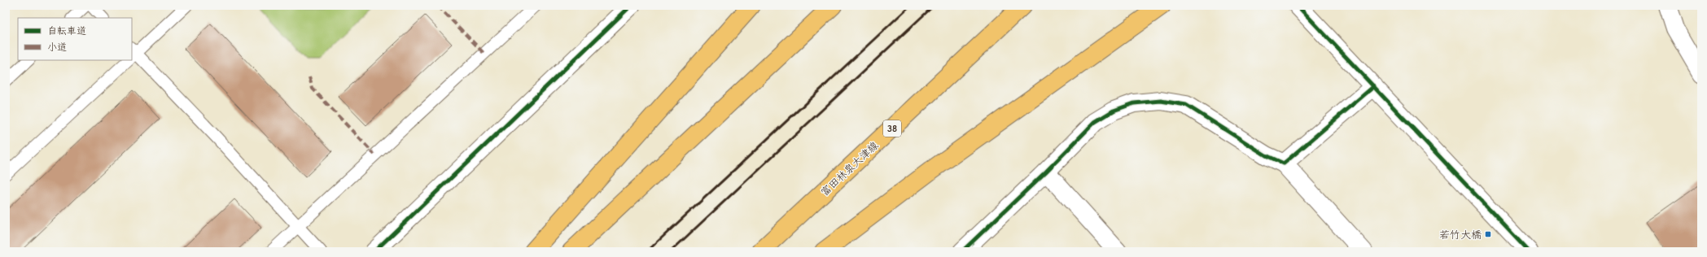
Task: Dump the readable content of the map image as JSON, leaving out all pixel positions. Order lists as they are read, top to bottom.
{
  "streets": {
    "main road": ["38", "富田林泉大津線"]
  },
  "places": {
    "transit": ["若竹大橋"]
  },
  "legend": ["自転車道", "小道"]
}
